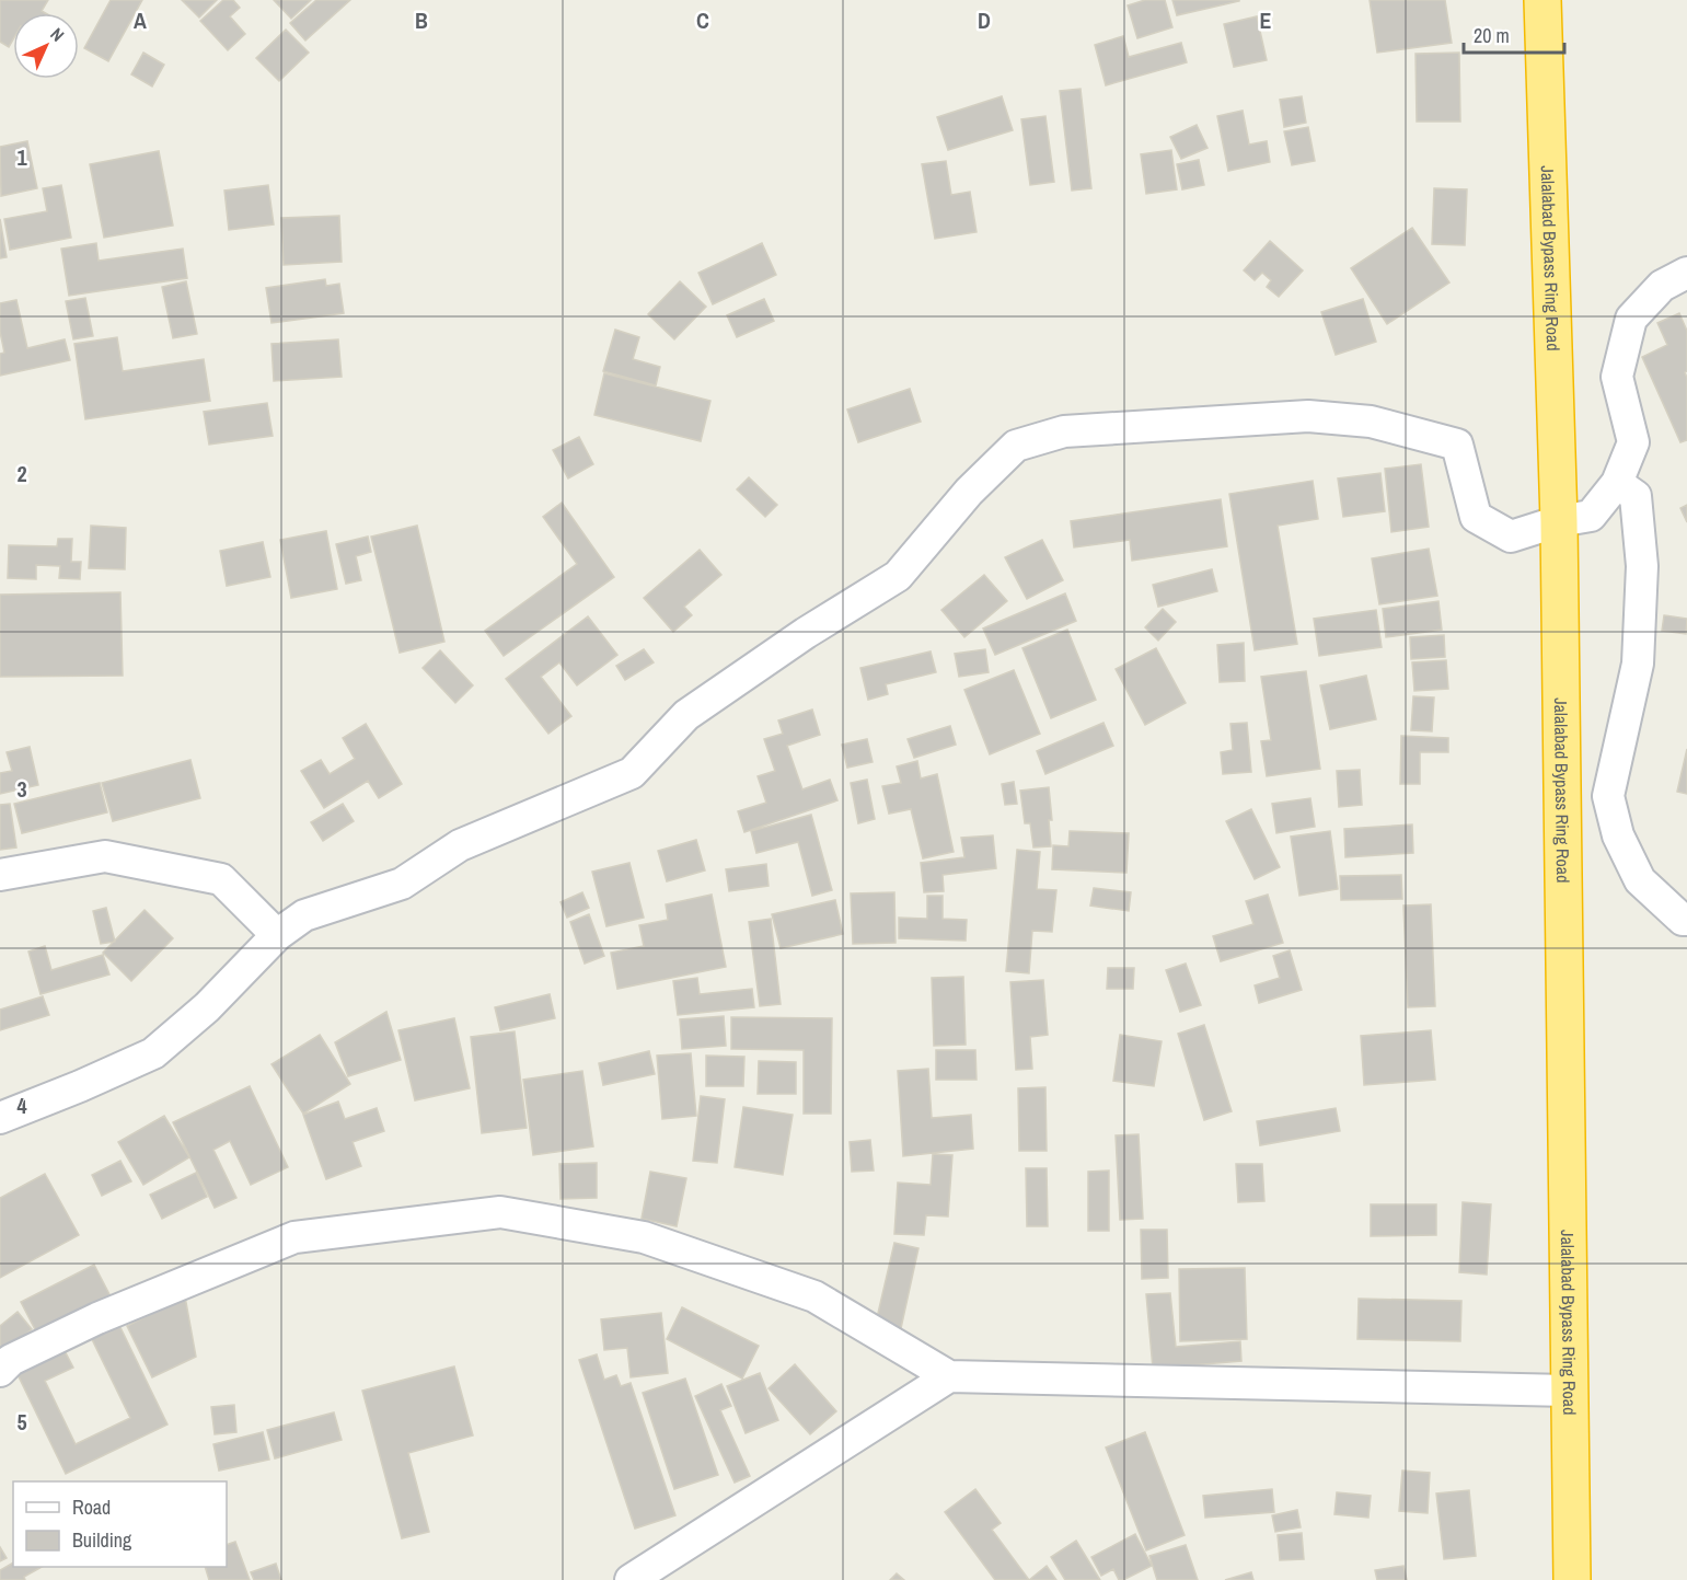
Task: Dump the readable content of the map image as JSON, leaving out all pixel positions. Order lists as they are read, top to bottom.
{
  "streets": {
    "highway": ["Jalalabad Bypass Ring Road"]
  },
  "legend": ["Road", "Building"],
  "scale_bar": "20 m",
  "north": "top right",
  "grid": {
    "columns": [
      "A",
      "B",
      "C",
      "D",
      "E"
    ],
    "rows": [
      "1",
      "2",
      "3",
      "4",
      "5"
    ]
  }
}
